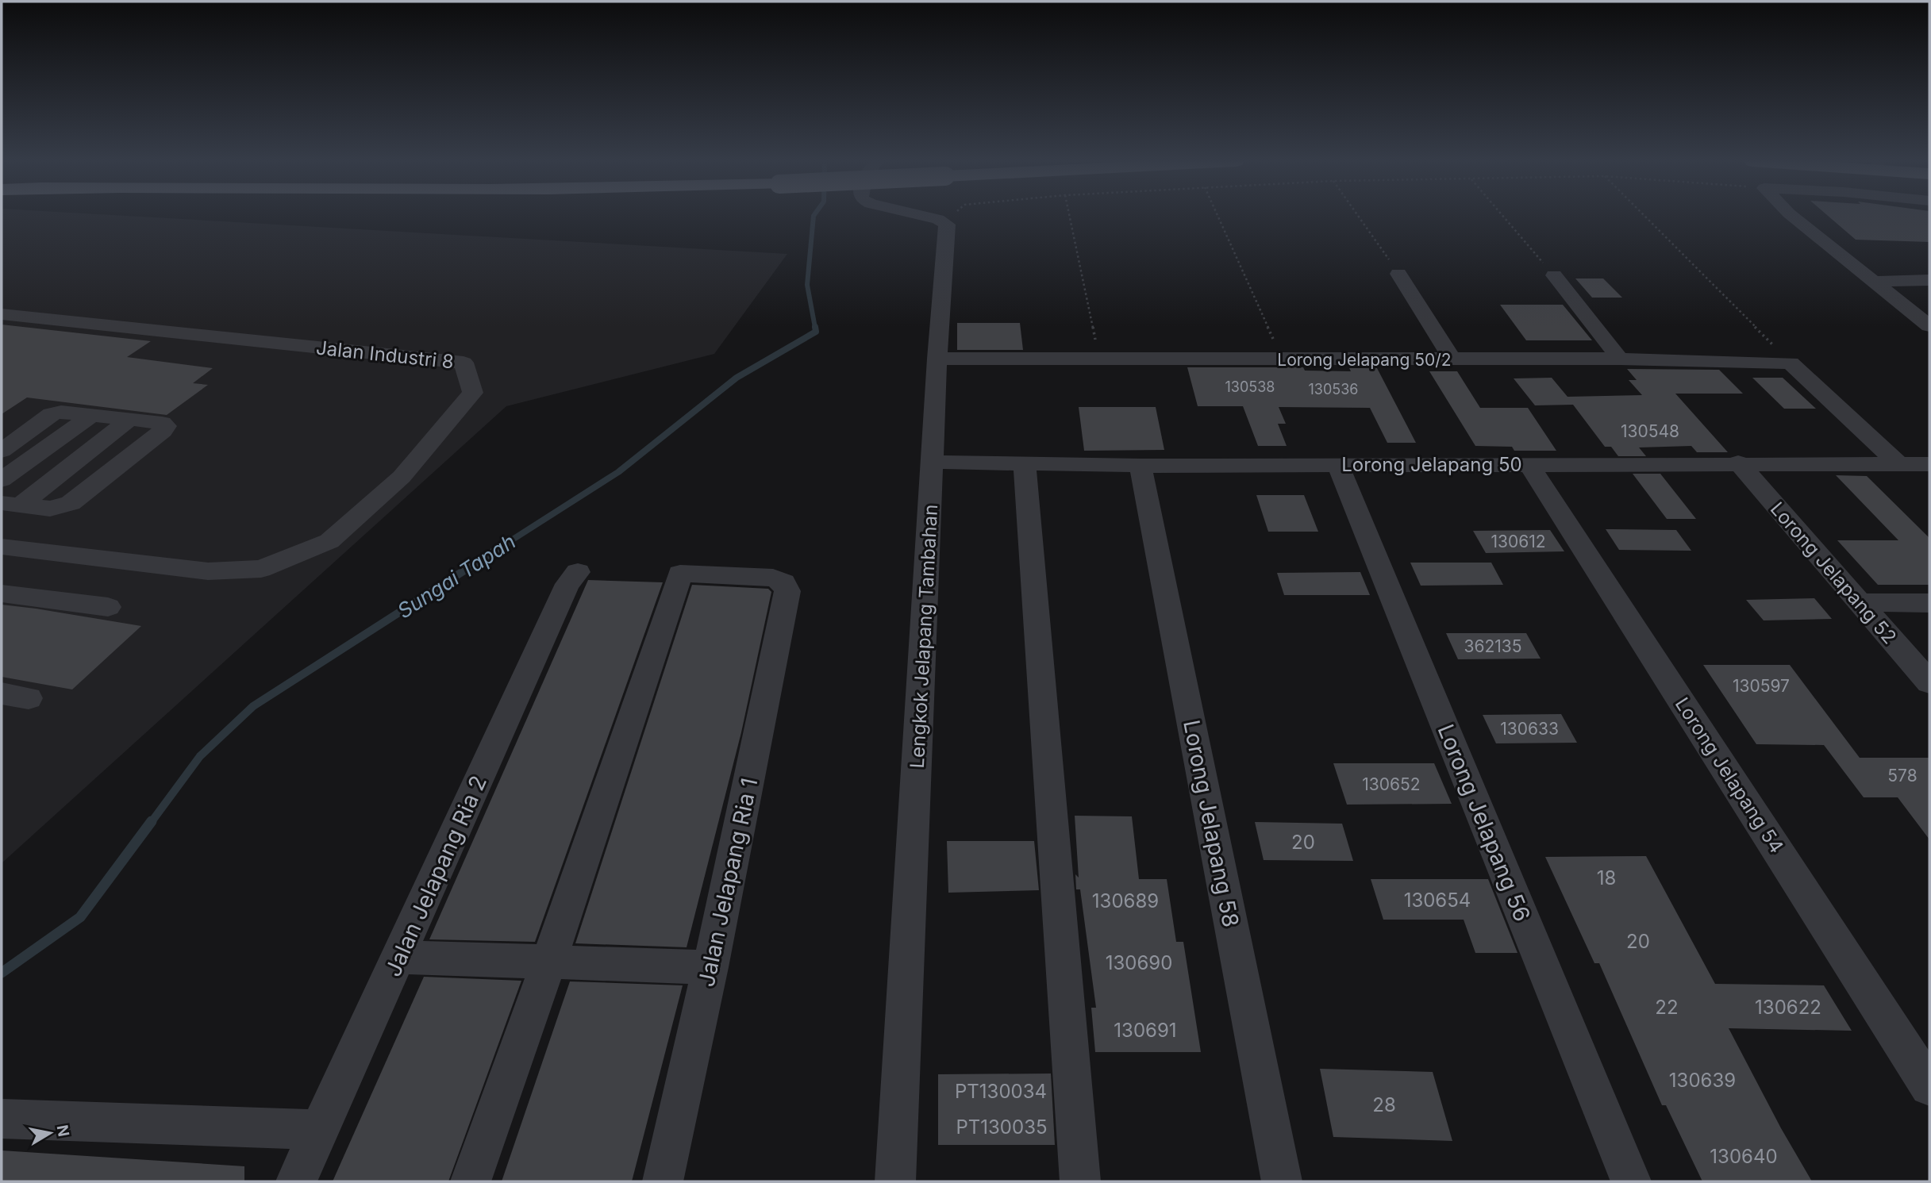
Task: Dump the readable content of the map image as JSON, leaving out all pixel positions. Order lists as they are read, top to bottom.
{
  "streets": {
    "street": [
      "Jalan Industri 8",
      "Lorong Jelapang 50/2",
      "Lorong Jelapang 50",
      "Lorong Jelapang 52",
      "Lengkok Jelapang Tambahan",
      "Lorong Jelapang 54",
      "Lorong Jelapang 56",
      "Lorong Jelapang 58",
      "Jalan Jelapang Ria 2",
      "Jalan Jelapang Ria 1"
    ]
  },
  "crossings": [
    ["Lorong Jelapang 50/2", "Lengkok Jelapang Tambahan"],
    ["Lorong Jelapang 50", "Lorong Jelapang 52"],
    ["Lorong Jelapang 50", "Lengkok Jelapang Tambahan"],
    ["Lorong Jelapang 50", "Lorong Jelapang 54"],
    ["Lorong Jelapang 50", "Lorong Jelapang 56"],
    ["Lorong Jelapang 50", "Lorong Jelapang 58"]
  ],
  "water": ["Sungai Tapah"],
  "house_numbers": [
    "130538",
    "130536",
    "130548",
    "130612",
    "362135",
    "130597",
    "130633",
    "578",
    "130652",
    "20",
    "18",
    "130654",
    "130689",
    "20",
    "130690",
    "22",
    "130622",
    "130691",
    "130639",
    "PT130034",
    "28",
    "PT130035",
    "130640"
  ],
  "north": "right"
}
